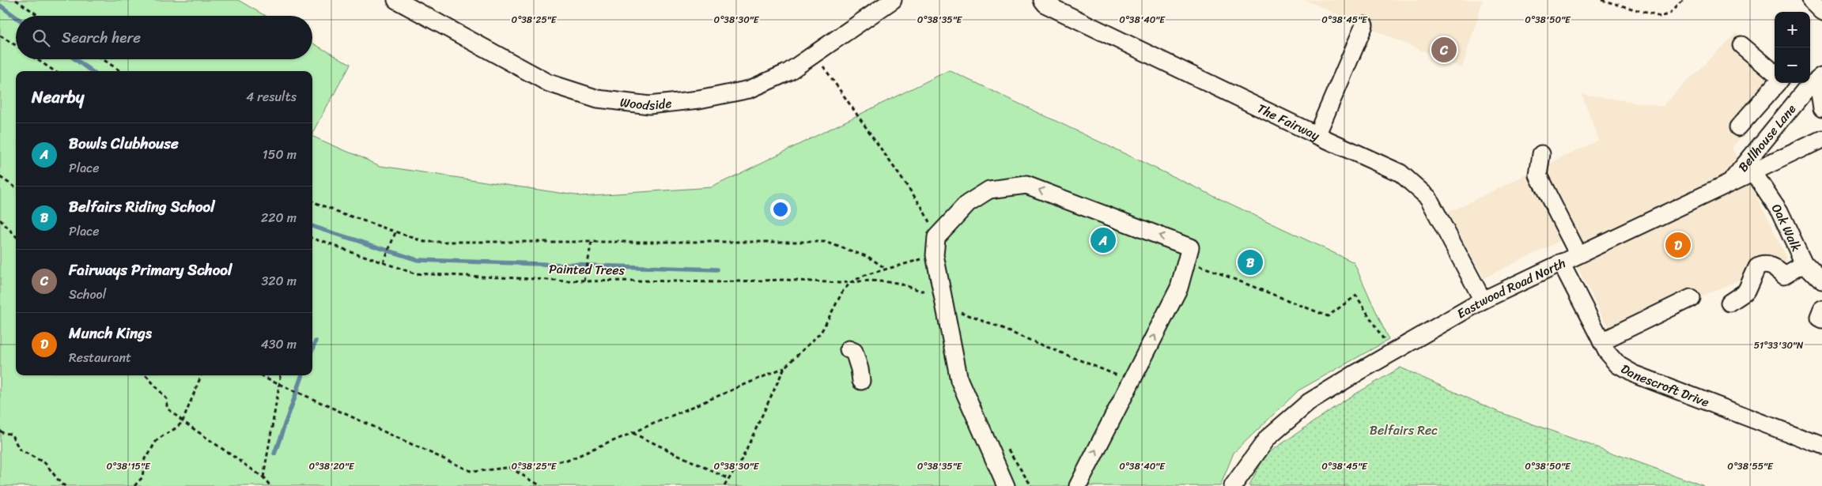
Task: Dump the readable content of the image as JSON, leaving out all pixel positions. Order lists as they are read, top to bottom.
{
  "streets": {
    "street": [
      "Woodside",
      "The Fairway",
      "Bellhouse Lane",
      "Oak Walk",
      "Eastwood Road North",
      "Danescroft Drive"
    ],
    "path": ["Painted Trees"]
  },
  "crossings": [
    ["The Fairway", "Eastwood Road North"],
    ["Bellhouse Lane", "Eastwood Road North"],
    ["Oak Walk", "Eastwood Road North"],
    ["Eastwood Road North", "Danescroft Drive"]
  ],
  "parks": ["Belfairs Rec"],
  "page": {
    "map_buttons": ["+", "−"],
    "search": "Search here",
    "pins": [
      "C",
      "A",
      "D",
      "B"
    ],
    "heading": ["Nearby", "4 results"],
    "list": [
      {
        "mark": "A",
        "name": "Bowls Clubhouse",
        "note": "Place",
        "value": "150 m"
      },
      {
        "mark": "B",
        "name": "Belfairs Riding School",
        "note": "Place",
        "value": "220 m"
      },
      {
        "mark": "C",
        "name": "Fairways Primary School",
        "note": "School",
        "value": "320 m"
      },
      {
        "mark": "D",
        "name": "Munch Kings",
        "note": "Restaurant",
        "value": "430 m"
      }
    ]
  },
  "coordinates": [
    "0°38'25\"E",
    "0°38'30\"E",
    "0°38'35\"E",
    "0°38'40\"E",
    "0°38'45\"E",
    "0°38'50\"E",
    "51°33'30\"N",
    "0°38'15\"E",
    "0°38'20\"E",
    "0°38'55\"E"
  ]
}
